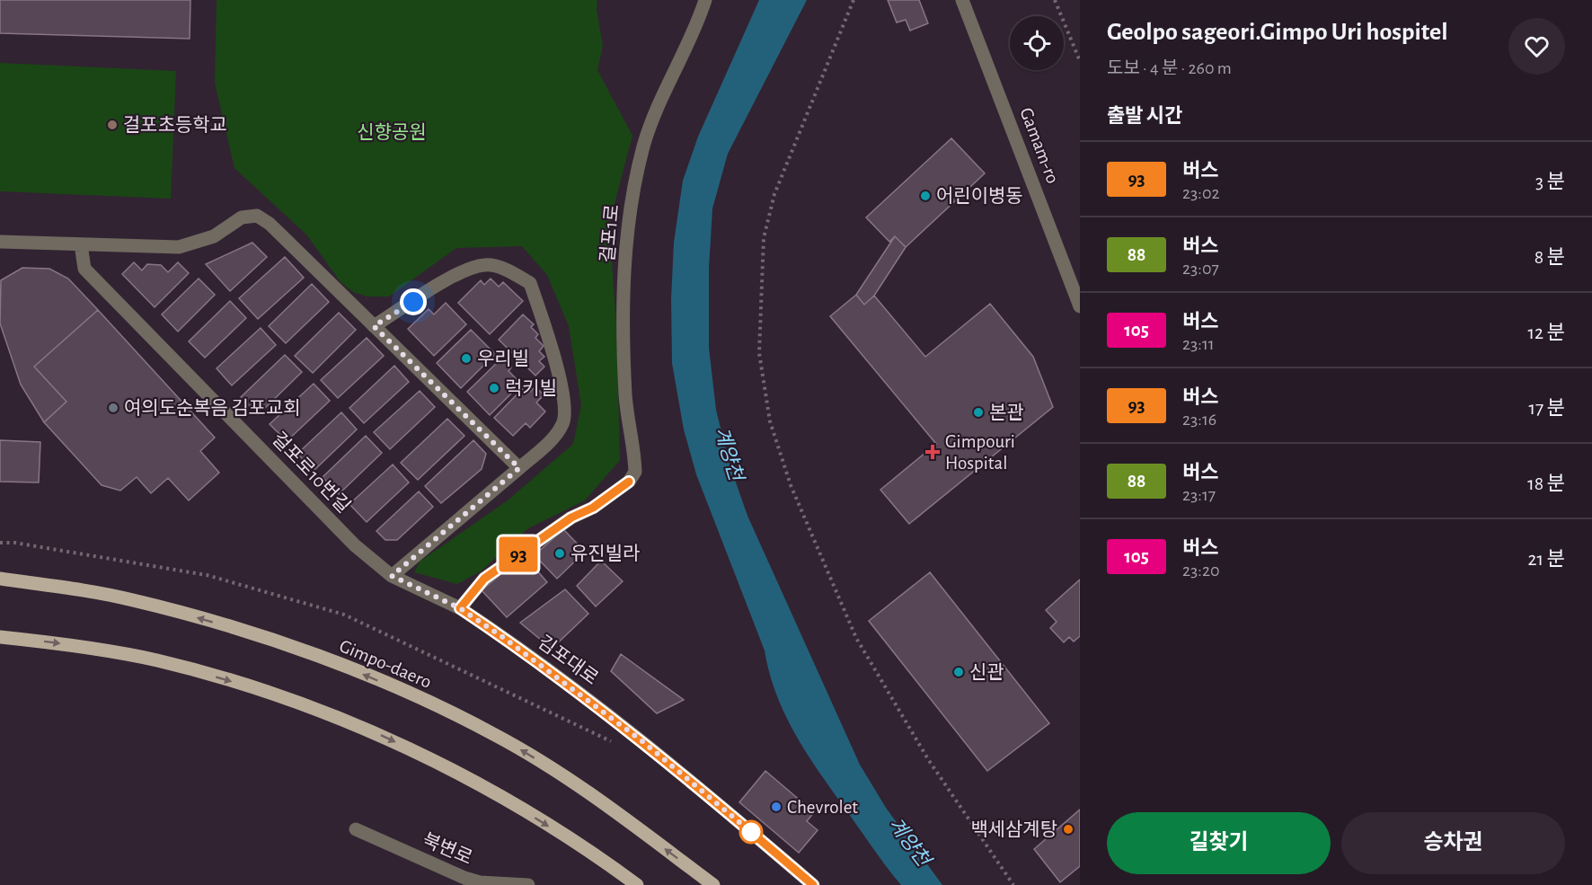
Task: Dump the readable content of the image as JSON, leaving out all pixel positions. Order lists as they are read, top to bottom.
{
  "streets": {
    "main road": ["Gimpo-daero"],
    "street": [
      "Gamam-ro",
      "걸포1로",
      "걸포로10번길",
      "김포대로",
      "북변로"
    ]
  },
  "crossings": [
    ["걸포1로", "걸포로10번길"],
    ["걸포1로", "김포대로"],
    ["걸포로10번길", "김포대로"]
  ],
  "water": ["계양천"],
  "parks": ["신향공원"],
  "places": {
    "other": [
      "걸포초등학교",
      "어린이병동",
      "우리빌",
      "럭키빌",
      "여의도순복음 김포교회",
      "본관",
      "유진빌라",
      "신관",
      "Chevrolet",
      "백세삼계탕"
    ],
    "health": ["Gimpouri Hospital"]
  },
  "lines": ["bus line 93"],
  "page": {
    "on_map": "93",
    "heading": [
      ["Geolpo sageori.Gimpo Uri hospitel", "도보 · 4 분 · 260 m"],
      "출발 시간"
    ],
    "list": [
      {
        "mark": "93",
        "name": "버스",
        "note": "23:02",
        "value": "3 분"
      },
      {
        "mark": "88",
        "name": "버스",
        "note": "23:07",
        "value": "8 분"
      },
      {
        "mark": "105",
        "name": "버스",
        "note": "23:11",
        "value": "12 분"
      },
      {
        "mark": "93",
        "name": "버스",
        "note": "23:16",
        "value": "17 분"
      },
      {
        "mark": "88",
        "name": "버스",
        "note": "23:17",
        "value": "18 분"
      },
      {
        "mark": "105",
        "name": "버스",
        "note": "23:20",
        "value": "21 분"
      }
    ],
    "buttons": ["길찾기", "승차권"]
  }
}
